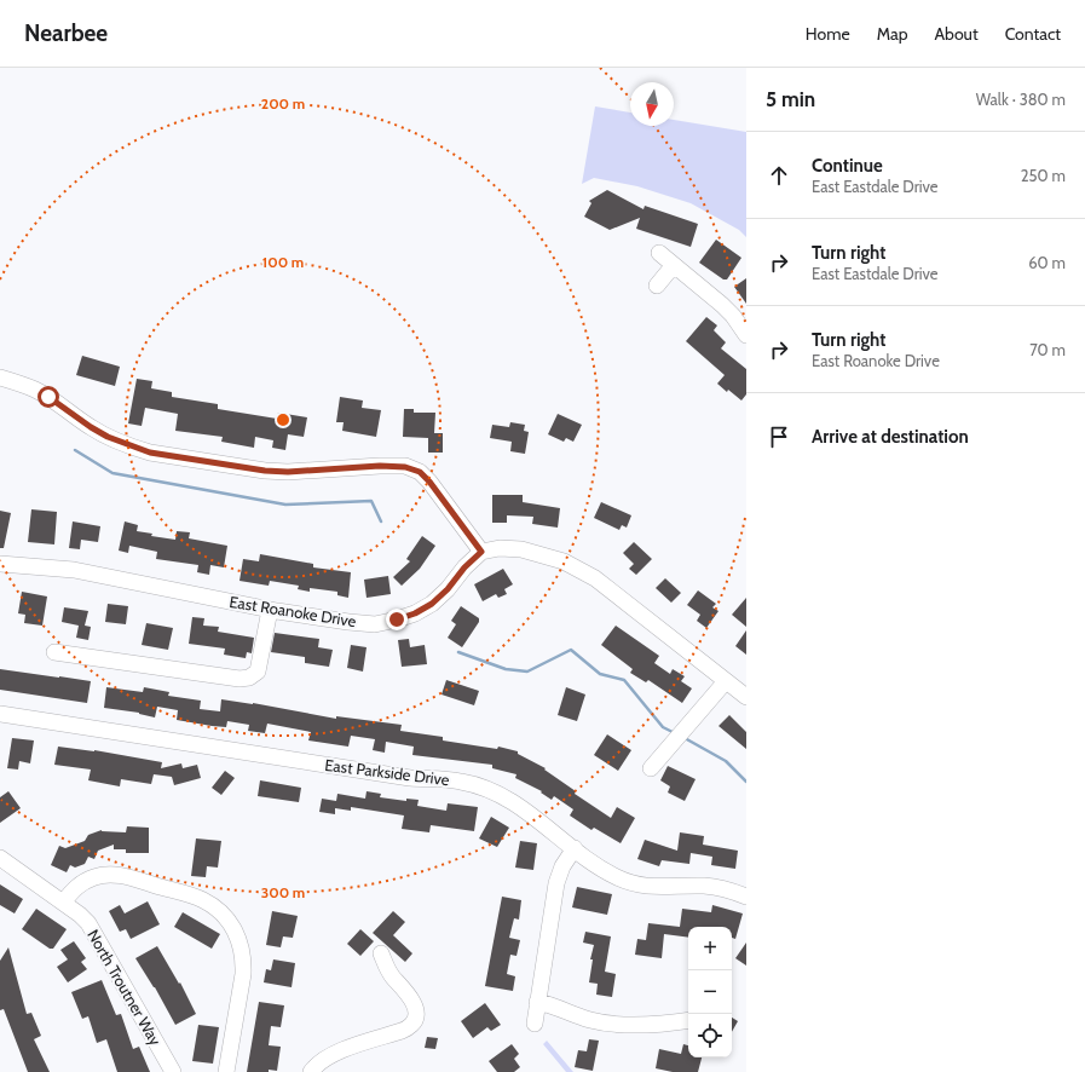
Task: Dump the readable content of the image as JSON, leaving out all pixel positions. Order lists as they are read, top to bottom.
{
  "streets": {
    "street": ["East Roanoke Drive", "East Parkside Drive", "North Troutner Way"]
  },
  "north": "bottom",
  "page": {
    "header": "Nearbee",
    "nav": [
      "Home",
      "Map",
      "About",
      "Contact"
    ],
    "heading": ["5 min", "Walk · 380 m"],
    "list": [
      ["Continue", "East Eastdale Drive", "250 m"],
      ["Turn right", "East Eastdale Drive", "60 m"],
      ["Turn right", "East Roanoke Drive", "70 m"],
      "Arrive at destination"
    ],
    "map_buttons": ["+", "−"]
  },
  "rings": ["200 m", "100 m", "300 m"]
}
